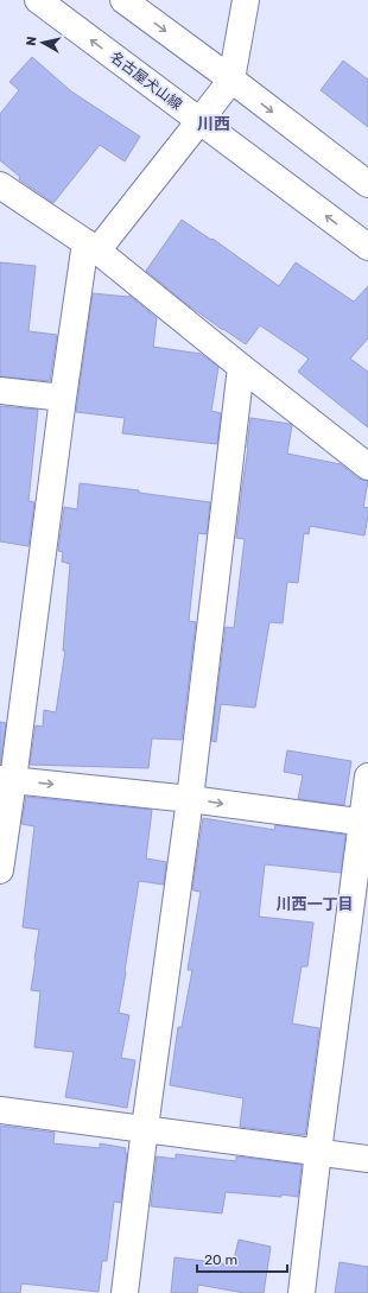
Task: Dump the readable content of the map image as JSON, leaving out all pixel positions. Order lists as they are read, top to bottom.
{
  "streets": {
    "street": ["名古屋犬山線"]
  },
  "districts": ["川西", "川西一丁目"],
  "scale_bar": "20 m",
  "north": "left"
}
